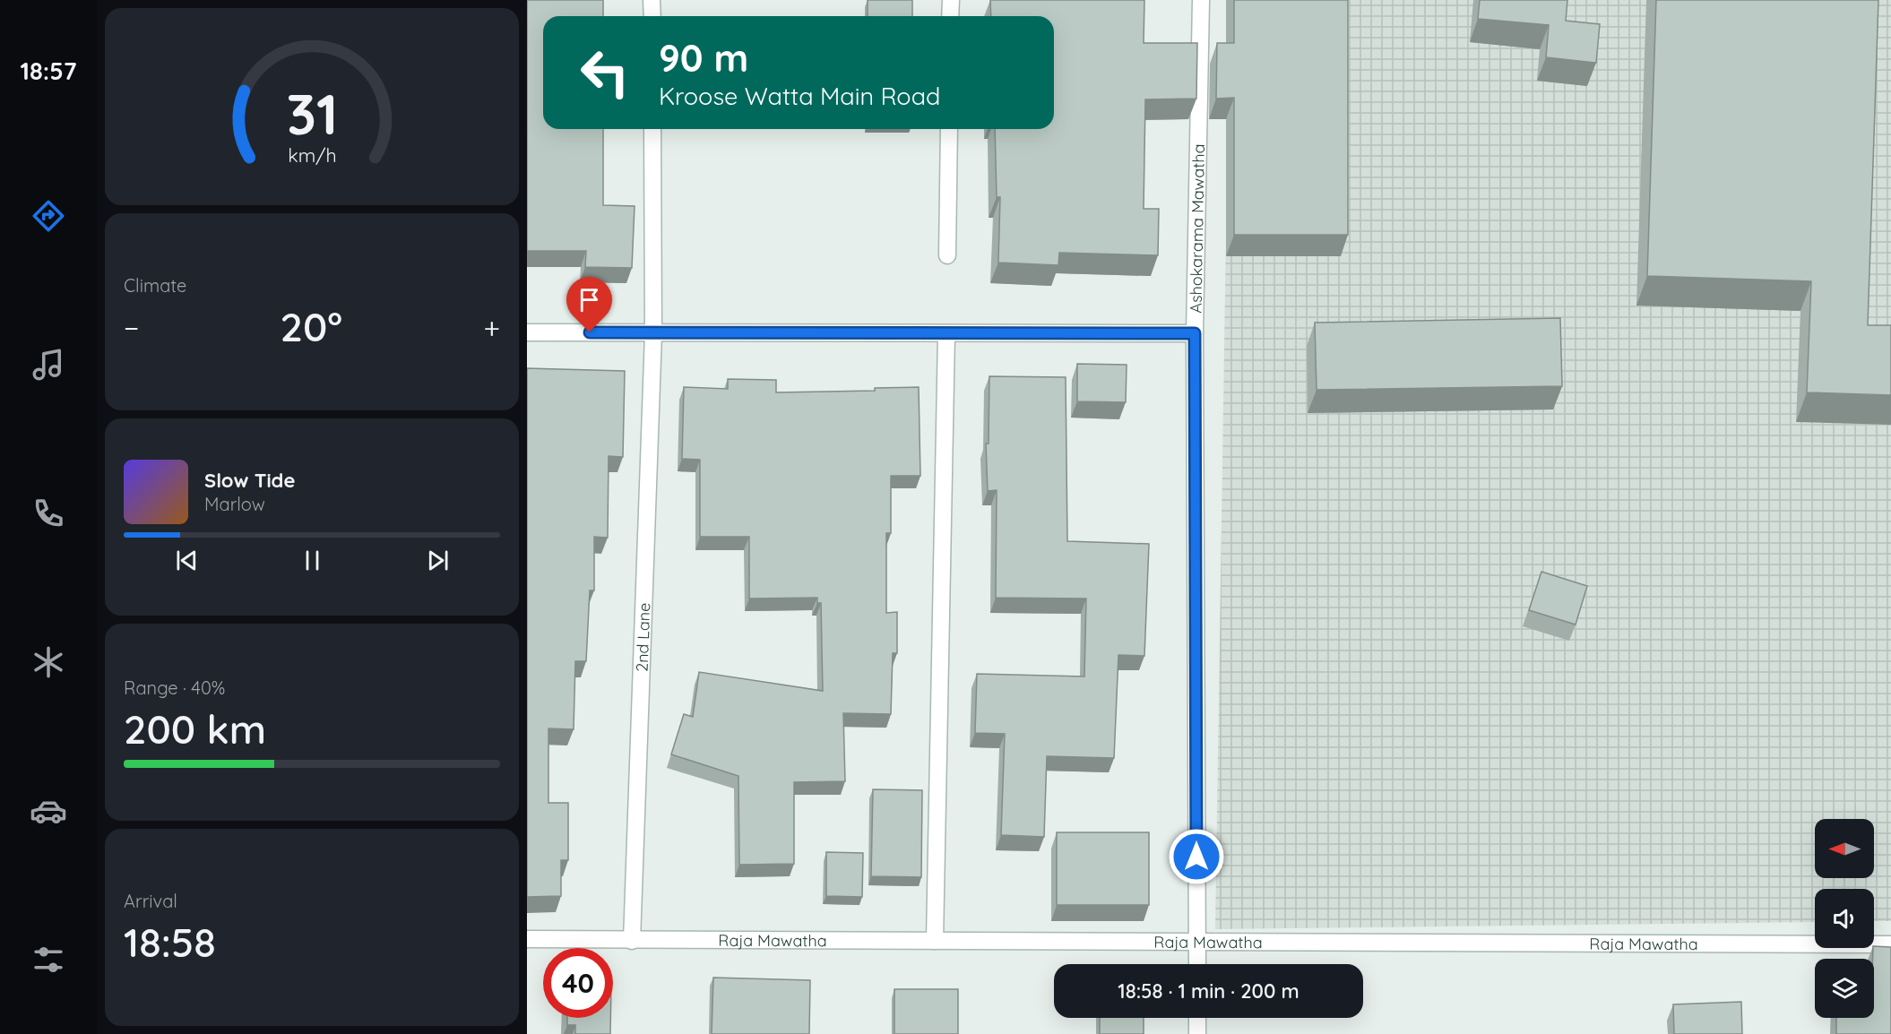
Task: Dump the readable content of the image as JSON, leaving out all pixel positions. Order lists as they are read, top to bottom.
{
  "streets": {
    "street": ["Ashokarama Mawatha", "2nd Lane", "Raja Mawatha"]
  },
  "crossings": [
    ["Ashokarama Mawatha", "Raja Mawatha"],
    ["2nd Lane", "Raja Mawatha"]
  ],
  "north": "left",
  "page": {
    "tabs": "18:57",
    "turn": ["90 m", "Kroose Watta Main Road"],
    "tile": [
      "Climate",
      ["Range · 40%", "200 km"],
      ["Arrival", "18:58"]
    ],
    "heat": ["−", "20°", "+"],
    "song": ["Slow Tide", "Marlow"],
    "limit": "40",
    "trip": "18:58 · 1 min · 200 m",
    "gauge": ["31", "km/h"]
  }
}
